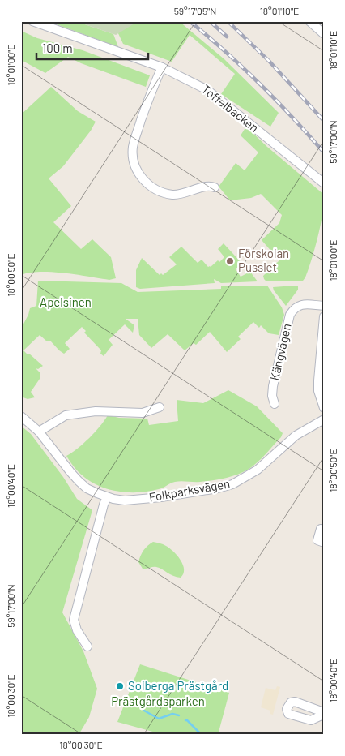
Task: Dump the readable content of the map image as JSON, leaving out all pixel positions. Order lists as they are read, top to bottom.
{
  "streets": {
    "street": ["Toffelbacken", "Kängvägen", "Folkparksvägen"]
  },
  "parks": ["Apelsinen", "Prästgårdsparken"],
  "places": ["Förskolan Pusslet", "Solberga Prästgård"],
  "scale_bar": "100 m",
  "coordinates": [
    "59°17'05\"N",
    "18°01'10\"E",
    "18°01'00\"E",
    "59°17'00\"N",
    "18°00'50\"E",
    "18°00'40\"E",
    "18°00'30\"E"
  ]
}
